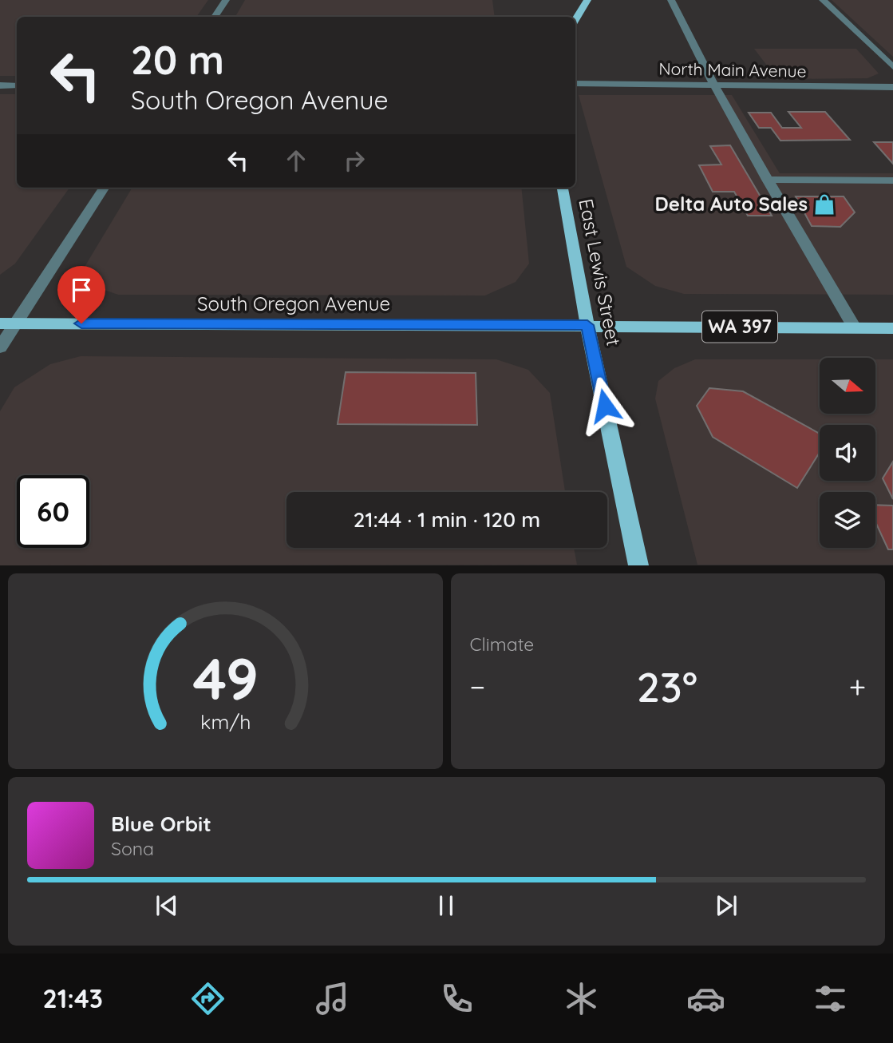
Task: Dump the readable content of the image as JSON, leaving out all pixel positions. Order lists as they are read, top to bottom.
{
  "streets": {
    "main road": ["East Lewis Street", "South Oregon Avenue", "WA 397"],
    "street": ["North Main Avenue"]
  },
  "crossings": [
    ["East Lewis Street", "South Oregon Avenue"],
    ["East Lewis Street", "WA 397"],
    ["South Oregon Avenue", "WA 397"]
  ],
  "places": {
    "shop": ["Delta Auto Sales"]
  },
  "north": "right",
  "page": {
    "turn": ["20 m", "South Oregon Avenue"],
    "limit": "60",
    "trip": "21:44 · 1 min · 120 m",
    "tile": "Climate",
    "heat": ["−", "23°", "+"],
    "song": ["Blue Orbit", "Sona"],
    "tabs": "21:43",
    "gauge": ["49", "km/h"]
  }
}
